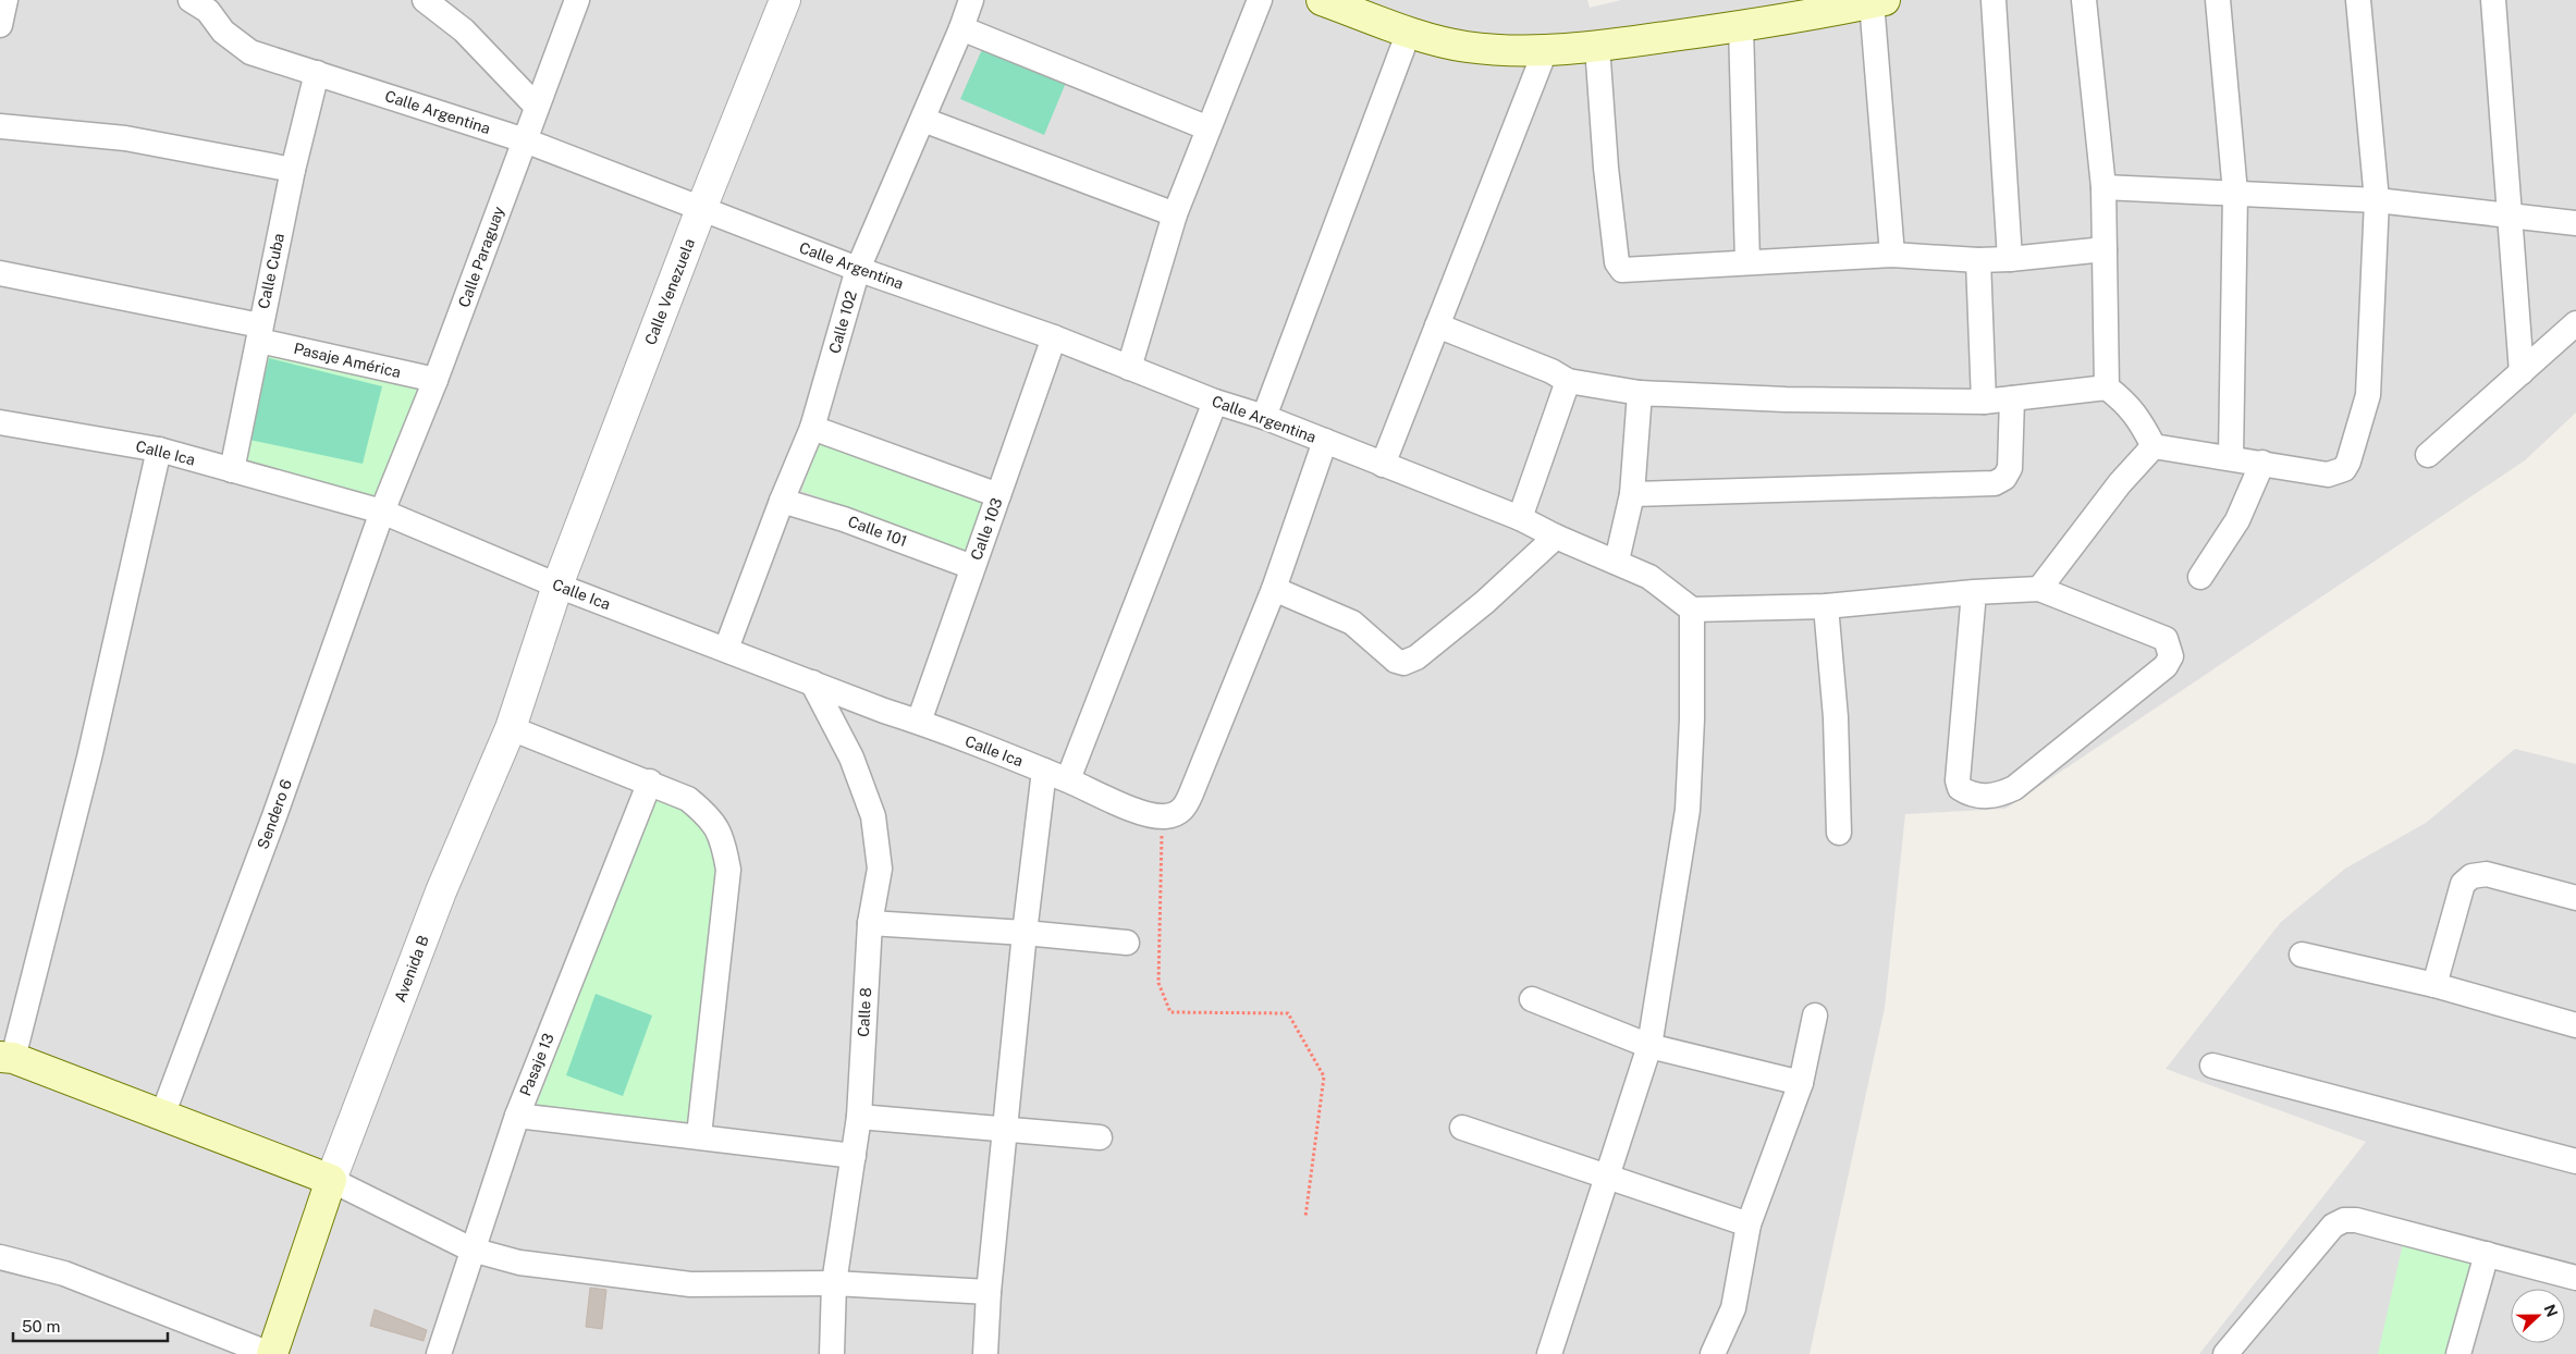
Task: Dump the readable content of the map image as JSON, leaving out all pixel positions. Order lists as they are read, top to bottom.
{
  "streets": {
    "main road": ["Avenida B"],
    "street": [
      "Calle Argentina",
      "Calle Paraguay",
      "Calle Cuba",
      "Calle Venezuela",
      "Calle 102",
      "Pasaje América",
      "Calle Ica",
      "Calle 103",
      "Calle 101",
      "Sendero 6",
      "Calle 8",
      "Pasaje 13"
    ]
  },
  "crossings": [
    ["Calle Argentina", "Calle Paraguay"],
    ["Calle Argentina", "Calle Cuba"],
    ["Calle Argentina", "Calle Venezuela"],
    ["Calle Argentina", "Calle 102"],
    ["Calle Argentina", "Calle 103"],
    ["Calle Paraguay", "Pasaje América"],
    ["Calle Paraguay", "Calle Ica"],
    ["Calle Paraguay", "Sendero 6"],
    ["Calle Cuba", "Pasaje América"],
    ["Calle Cuba", "Calle Ica"],
    ["Calle Venezuela", "Calle Ica"],
    ["Calle Venezuela", "Avenida B"],
    ["Calle 102", "Calle Ica"],
    ["Calle 102", "Calle 101"],
    ["Calle Ica", "Calle 103"],
    ["Calle Ica", "Sendero 6"],
    ["Calle Ica", "Avenida B"],
    ["Calle Ica", "Calle 8"],
    ["Calle 103", "Calle 101"]
  ],
  "scale_bar": "50 m",
  "north": "right"
}
